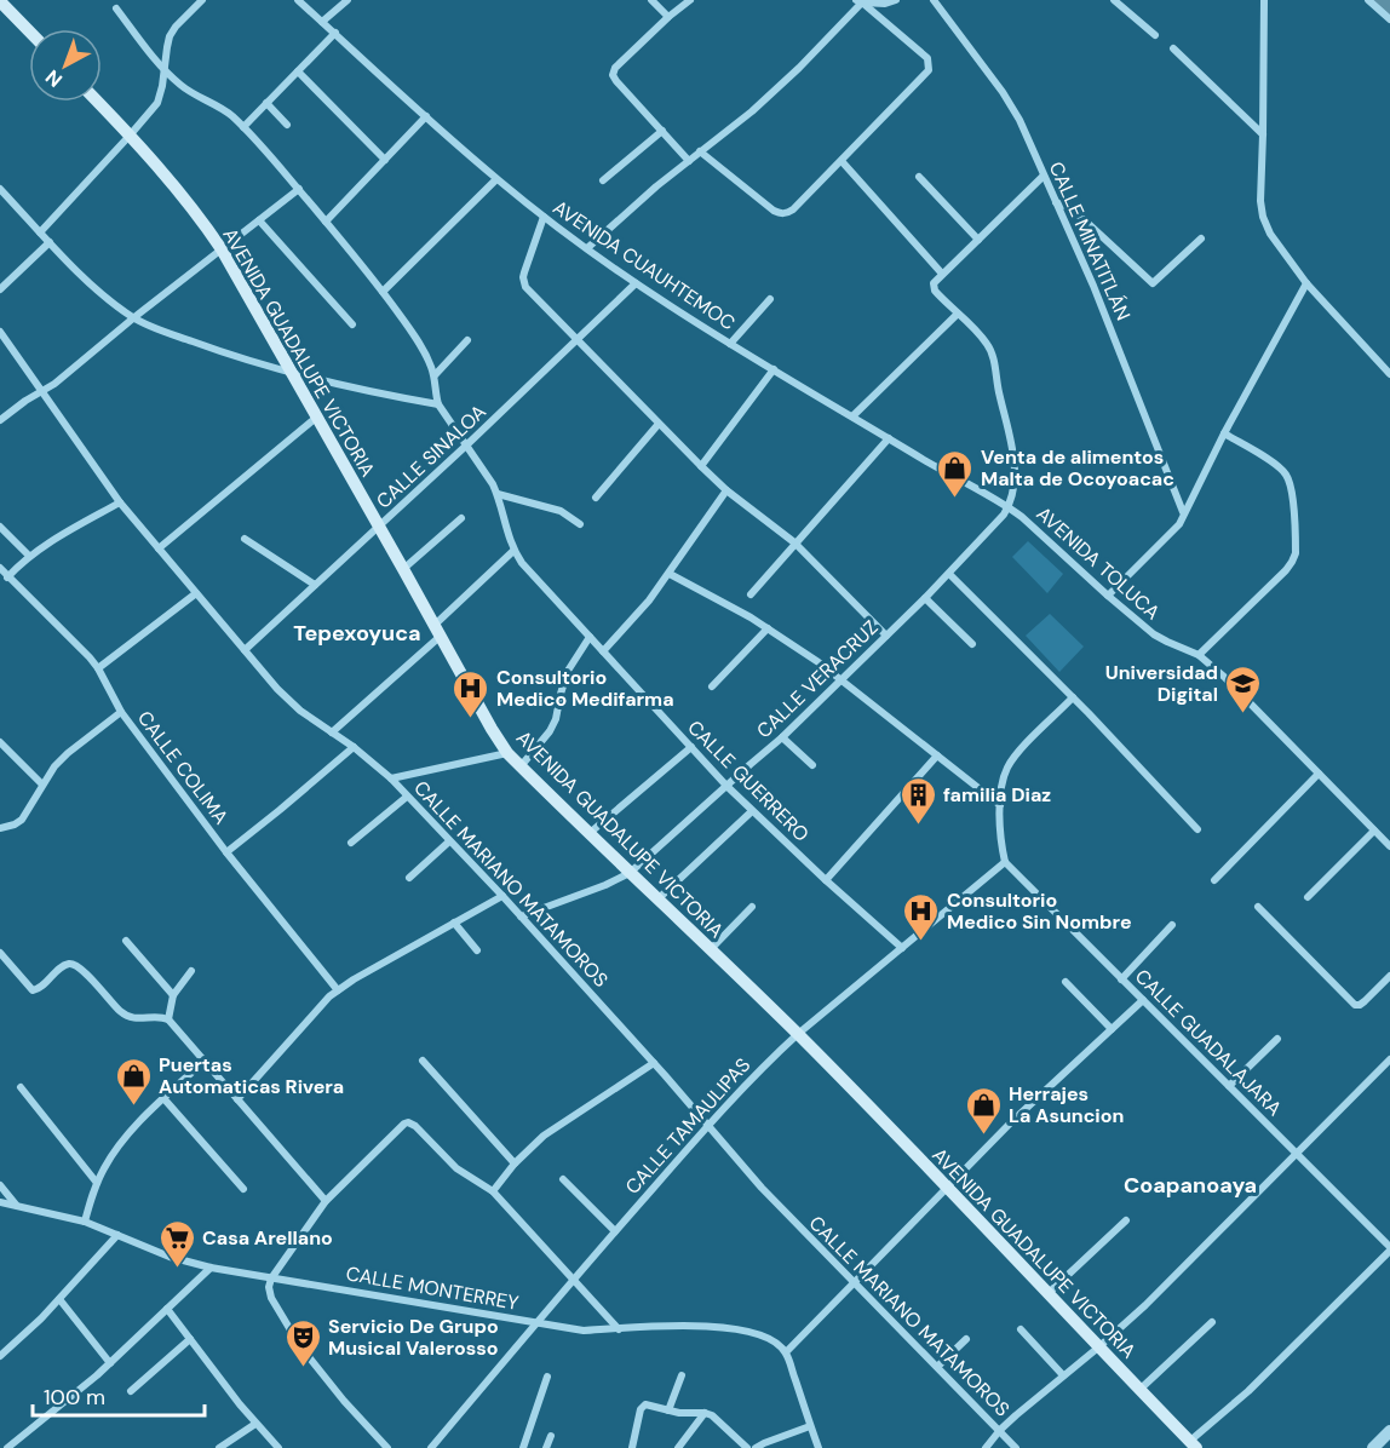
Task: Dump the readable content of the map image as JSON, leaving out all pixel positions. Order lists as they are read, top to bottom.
{
  "streets": {
    "main road": ["AVENIDA GUADALUPE VICTORIA"],
    "street": [
      "CALLE MINATITLÁN",
      "AVENIDA CUAUHTEMOC",
      "CALLE SINALOA",
      "AVENIDA TOLUCA",
      "CALLE VERACRUZ",
      "CALLE COLIMA",
      "CALLE GUERRERO",
      "CALLE MARIANO MATAMOROS",
      "CALLE GUADALAJARA",
      "CALLE TAMAULIPAS",
      "CALLE MONTERREY"
    ]
  },
  "crossings": [
    ["AVENIDA CUAUHTEMOC", "CALLE SINALOA"],
    ["AVENIDA CUAUHTEMOC", "AVENIDA TOLUCA"],
    ["AVENIDA CUAUHTEMOC", "CALLE VERACRUZ"],
    ["AVENIDA GUADALUPE VICTORIA", "CALLE SINALOA"],
    ["AVENIDA GUADALUPE VICTORIA", "CALLE VERACRUZ"],
    ["AVENIDA GUADALUPE VICTORIA", "CALLE TAMAULIPAS"],
    ["CALLE SINALOA", "CALLE GUERRERO"],
    ["CALLE SINALOA", "CALLE MARIANO MATAMOROS"],
    ["AVENIDA TOLUCA", "CALLE VERACRUZ"],
    ["CALLE VERACRUZ", "CALLE GUERRERO"],
    ["CALLE VERACRUZ", "CALLE MARIANO MATAMOROS"],
    ["CALLE GUERRERO", "CALLE TAMAULIPAS"],
    ["CALLE MARIANO MATAMOROS", "CALLE TAMAULIPAS"],
    ["CALLE GUADALAJARA", "CALLE TAMAULIPAS"],
    ["CALLE TAMAULIPAS", "CALLE MONTERREY"]
  ],
  "districts": ["Tepexoyuca", "Coapanoaya"],
  "places": {
    "shop": ["Venta de alimentos Malta de Ocoyoacac", "Puertas Automaticas Rivera", "Herrajes La Asuncion"],
    "school or university": ["Universidad Digital"],
    "hospital": ["Consultorio Medico Medifarma", "Consultorio Medico Sin Nombre"],
    "building": ["familia Diaz"],
    "supermarket": ["Casa Arellano"],
    "theatre": ["Servicio De Grupo Musical Valerosso"]
  },
  "scale_bar": "100 m",
  "north": "bottom left"
}
